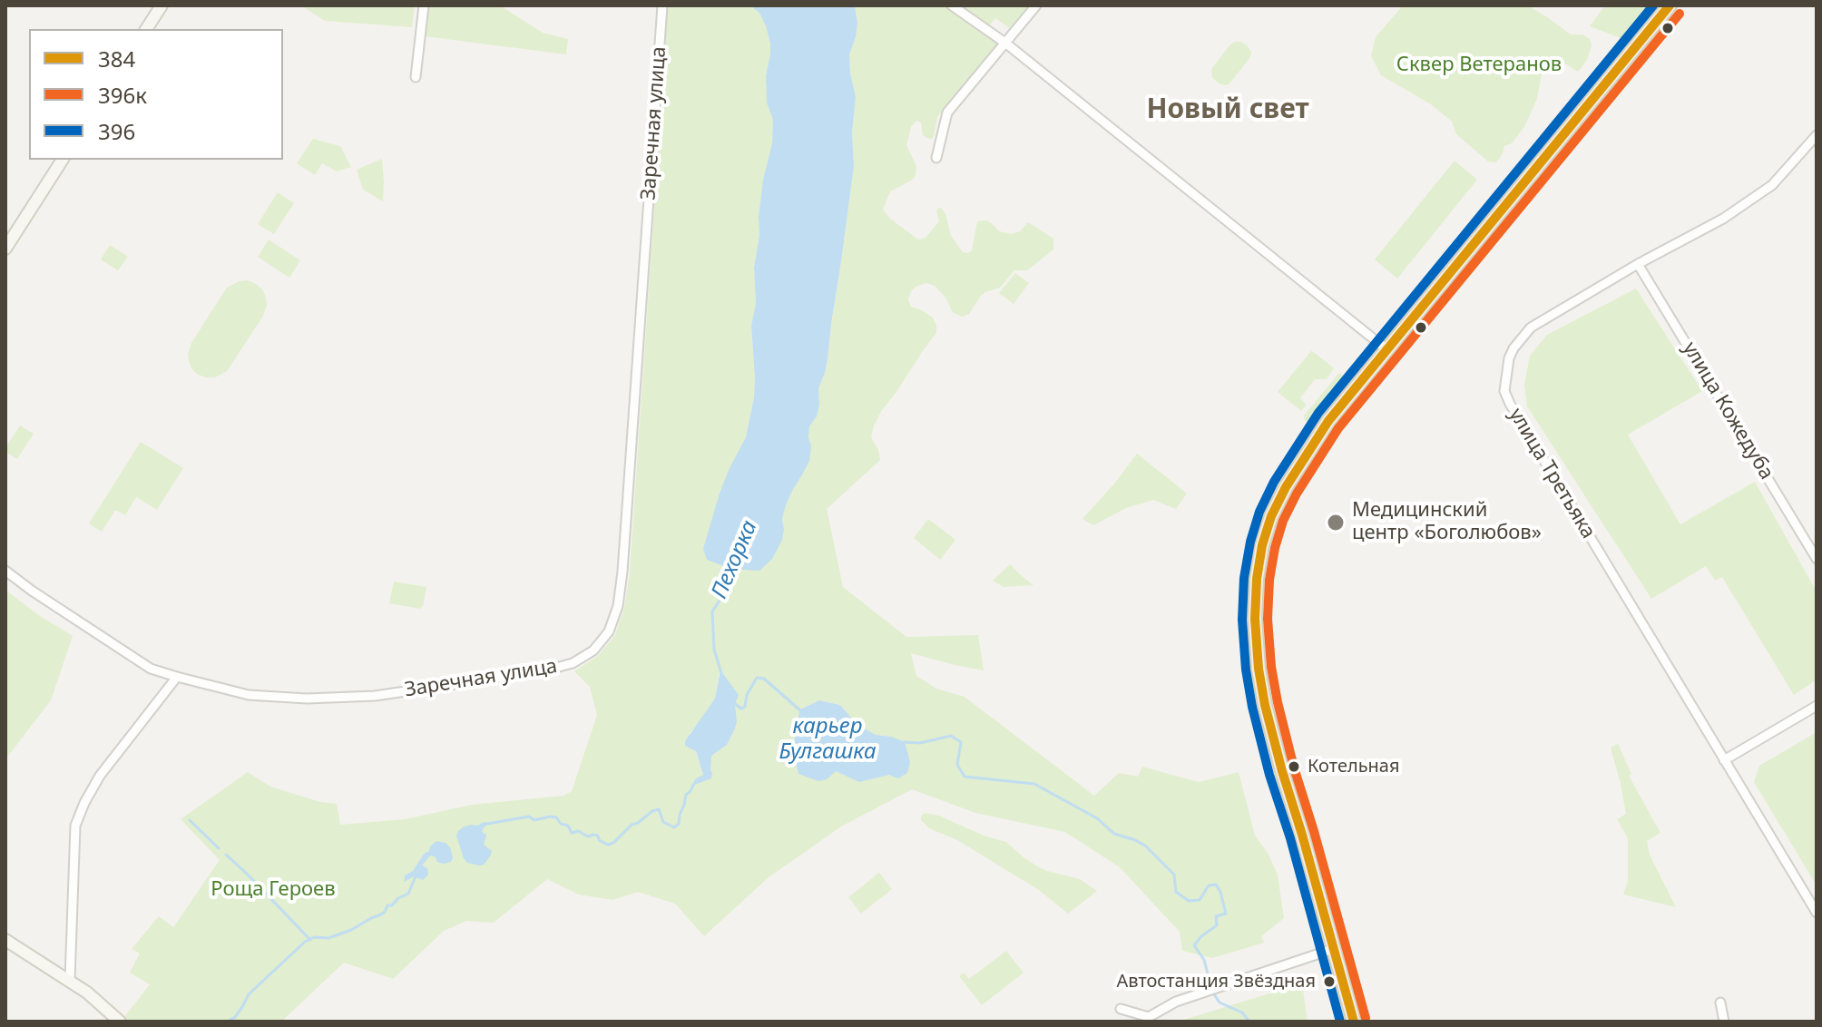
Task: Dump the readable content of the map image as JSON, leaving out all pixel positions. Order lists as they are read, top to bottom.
{
  "streets": {
    "street": ["Заречная улица", "улица Кожедуба", "улица Третьяка"]
  },
  "crossings": [
    ["улица Кожедуба", "улица Третьяка"]
  ],
  "districts": ["Новый свет"],
  "water": ["Пехорка", "карьер Булгашка"],
  "parks": ["Сквер Ветеранов", "Роща Героев"],
  "places": ["Медицинский центр «Боголюбов»", "Котельная", "Автостанция Звёздная"],
  "lines": ["transit line 384", "transit line 396", "transit line 396к"],
  "legend": ["384", "396к", "396"]
}
